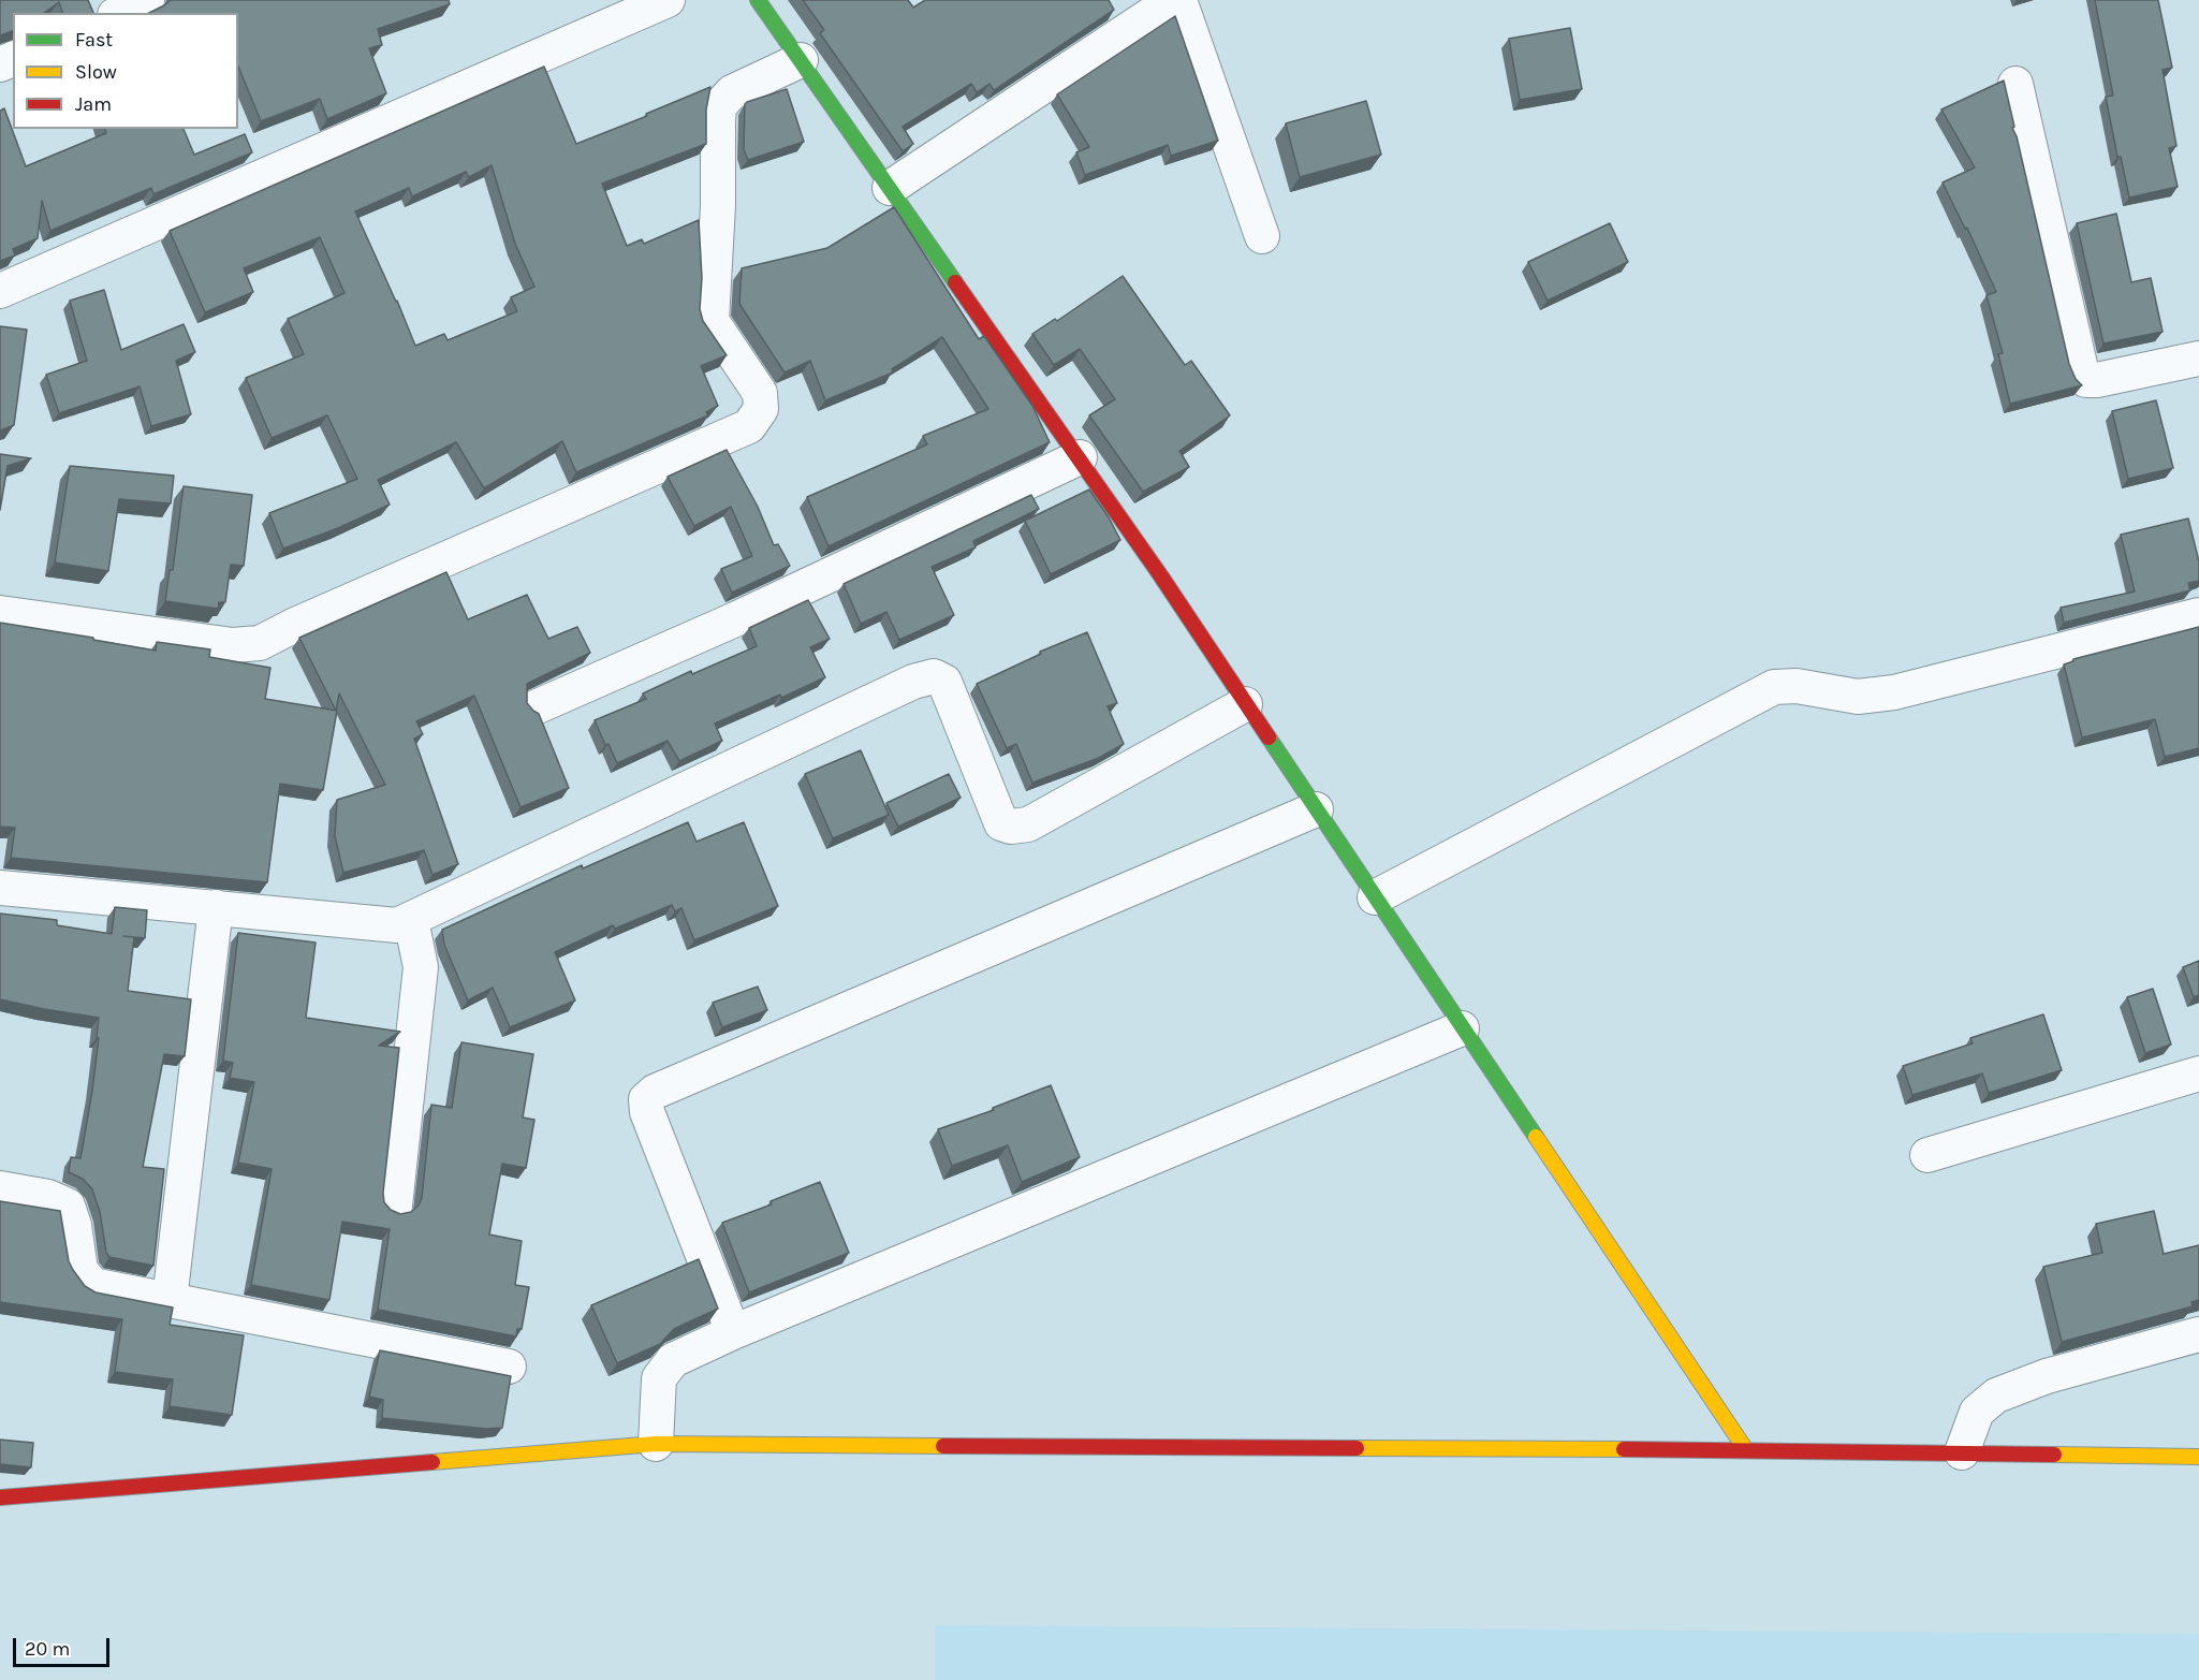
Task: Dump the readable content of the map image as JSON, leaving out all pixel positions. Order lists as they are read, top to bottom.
{
  "legend": ["Fast", "Slow", "Jam"],
  "scale_bar": "20 m"
}
